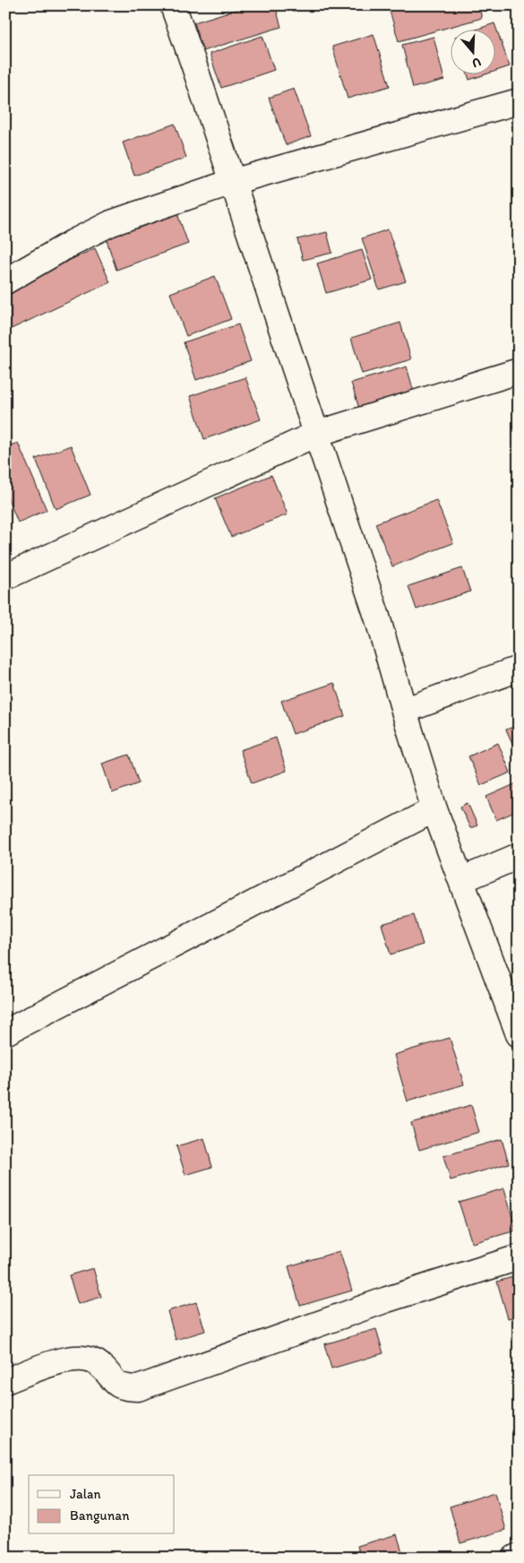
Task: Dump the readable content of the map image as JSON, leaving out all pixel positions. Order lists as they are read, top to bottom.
{
  "legend": ["Jalan", "Bangunan"],
  "north": "bottom"
}
